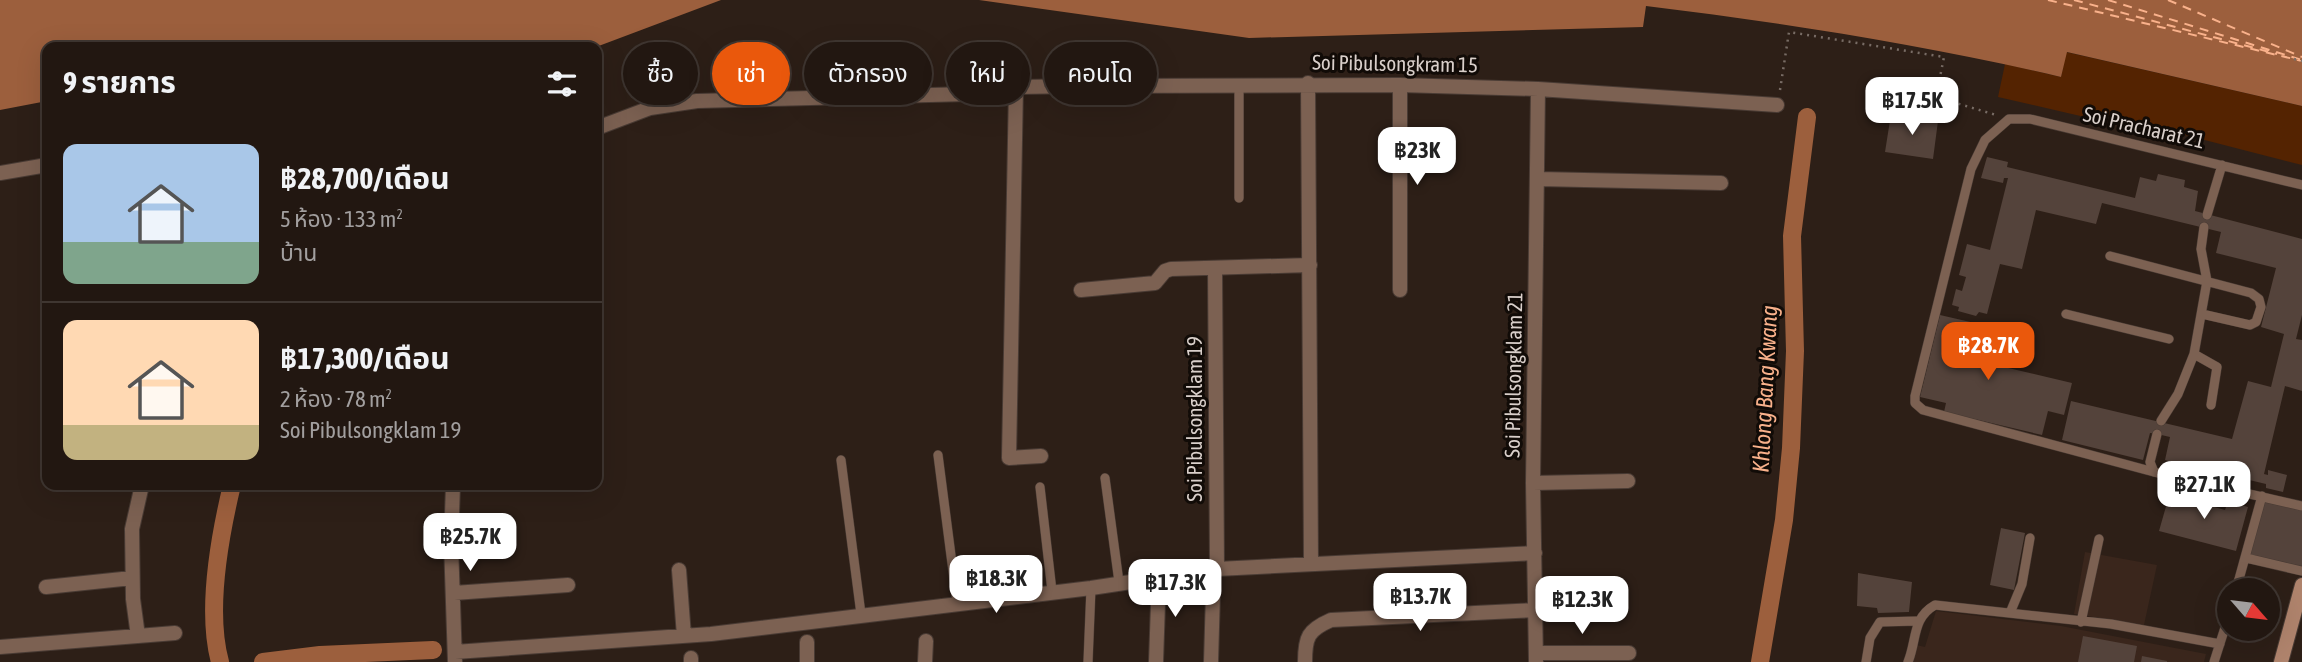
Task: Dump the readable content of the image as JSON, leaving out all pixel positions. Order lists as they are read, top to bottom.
{
  "streets": {
    "street": ["Soi Pibulsongkram 15", "Soi Pibulsongklam 21", "Soi Pibulsongklam 19"],
    "lane": ["Soi Pracharat 21"]
  },
  "crossings": [
    ["Soi Pibulsongkram 15", "Soi Pibulsongklam 21"]
  ],
  "water": ["Khlong Bang Kwang"],
  "north": "bottom right",
  "page": {
    "chip": [
      "ซื้อ",
      "เช่า",
      "ตัวกรอง",
      "ใหม่",
      "คอนโด"
    ],
    "heading": "9 รายการ",
    "price": [
      "฿17.5K",
      "฿23K",
      "฿28.7K",
      "฿27.1K",
      "฿25.7K",
      "฿18.3K",
      "฿17.3K",
      "฿13.7K",
      "฿12.3K"
    ],
    "list": [
      {
        "name": "฿28,700/เดือน",
        "note": "5 ห้อง · 133 m² · บ้าน"
      },
      {
        "name": "฿17,300/เดือน",
        "note": "2 ห้อง · 78 m² · Soi Pibulsongklam 19"
      }
    ]
  }
}
